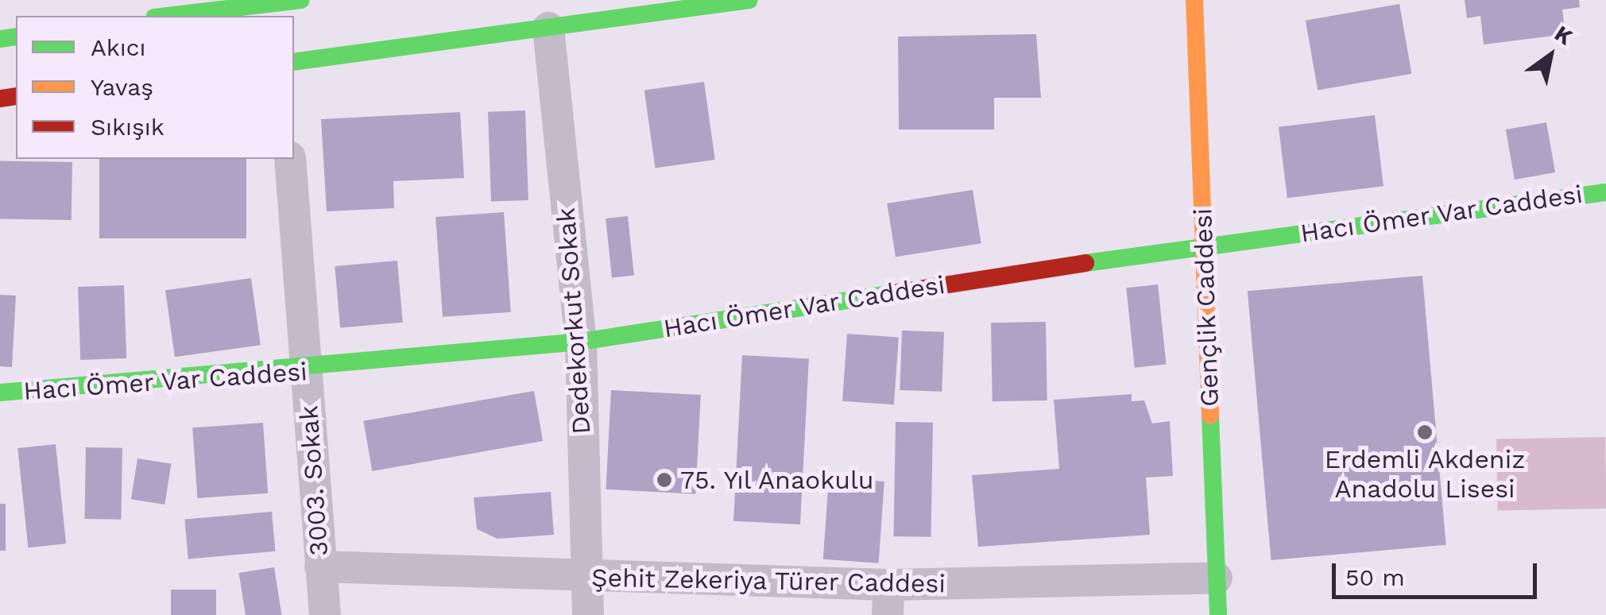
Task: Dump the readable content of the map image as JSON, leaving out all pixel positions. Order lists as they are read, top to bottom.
{
  "streets": {
    "main road": ["Hacı Ömer Var Caddesi", "Gençlik Caddesi"],
    "street": ["Dedekorkut Sokak", "3003. Sokak", "Şehit Zekeriya Türer Caddesi"]
  },
  "crossings": [
    ["Hacı Ömer Var Caddesi", "Gençlik Caddesi"],
    ["Hacı Ömer Var Caddesi", "Dedekorkut Sokak"],
    ["Hacı Ömer Var Caddesi", "3003. Sokak"],
    ["Gençlik Caddesi", "Şehit Zekeriya Türer Caddesi"],
    ["Dedekorkut Sokak", "Şehit Zekeriya Türer Caddesi"],
    ["3003. Sokak", "Şehit Zekeriya Türer Caddesi"]
  ],
  "places": ["Erdemli Akdeniz Anadolu Lisesi", "75. Yıl Anaokulu"],
  "legend": ["Akıcı", "Yavaş", "Sıkışık"],
  "scale_bar": "50 m",
  "north": "top right"
}
